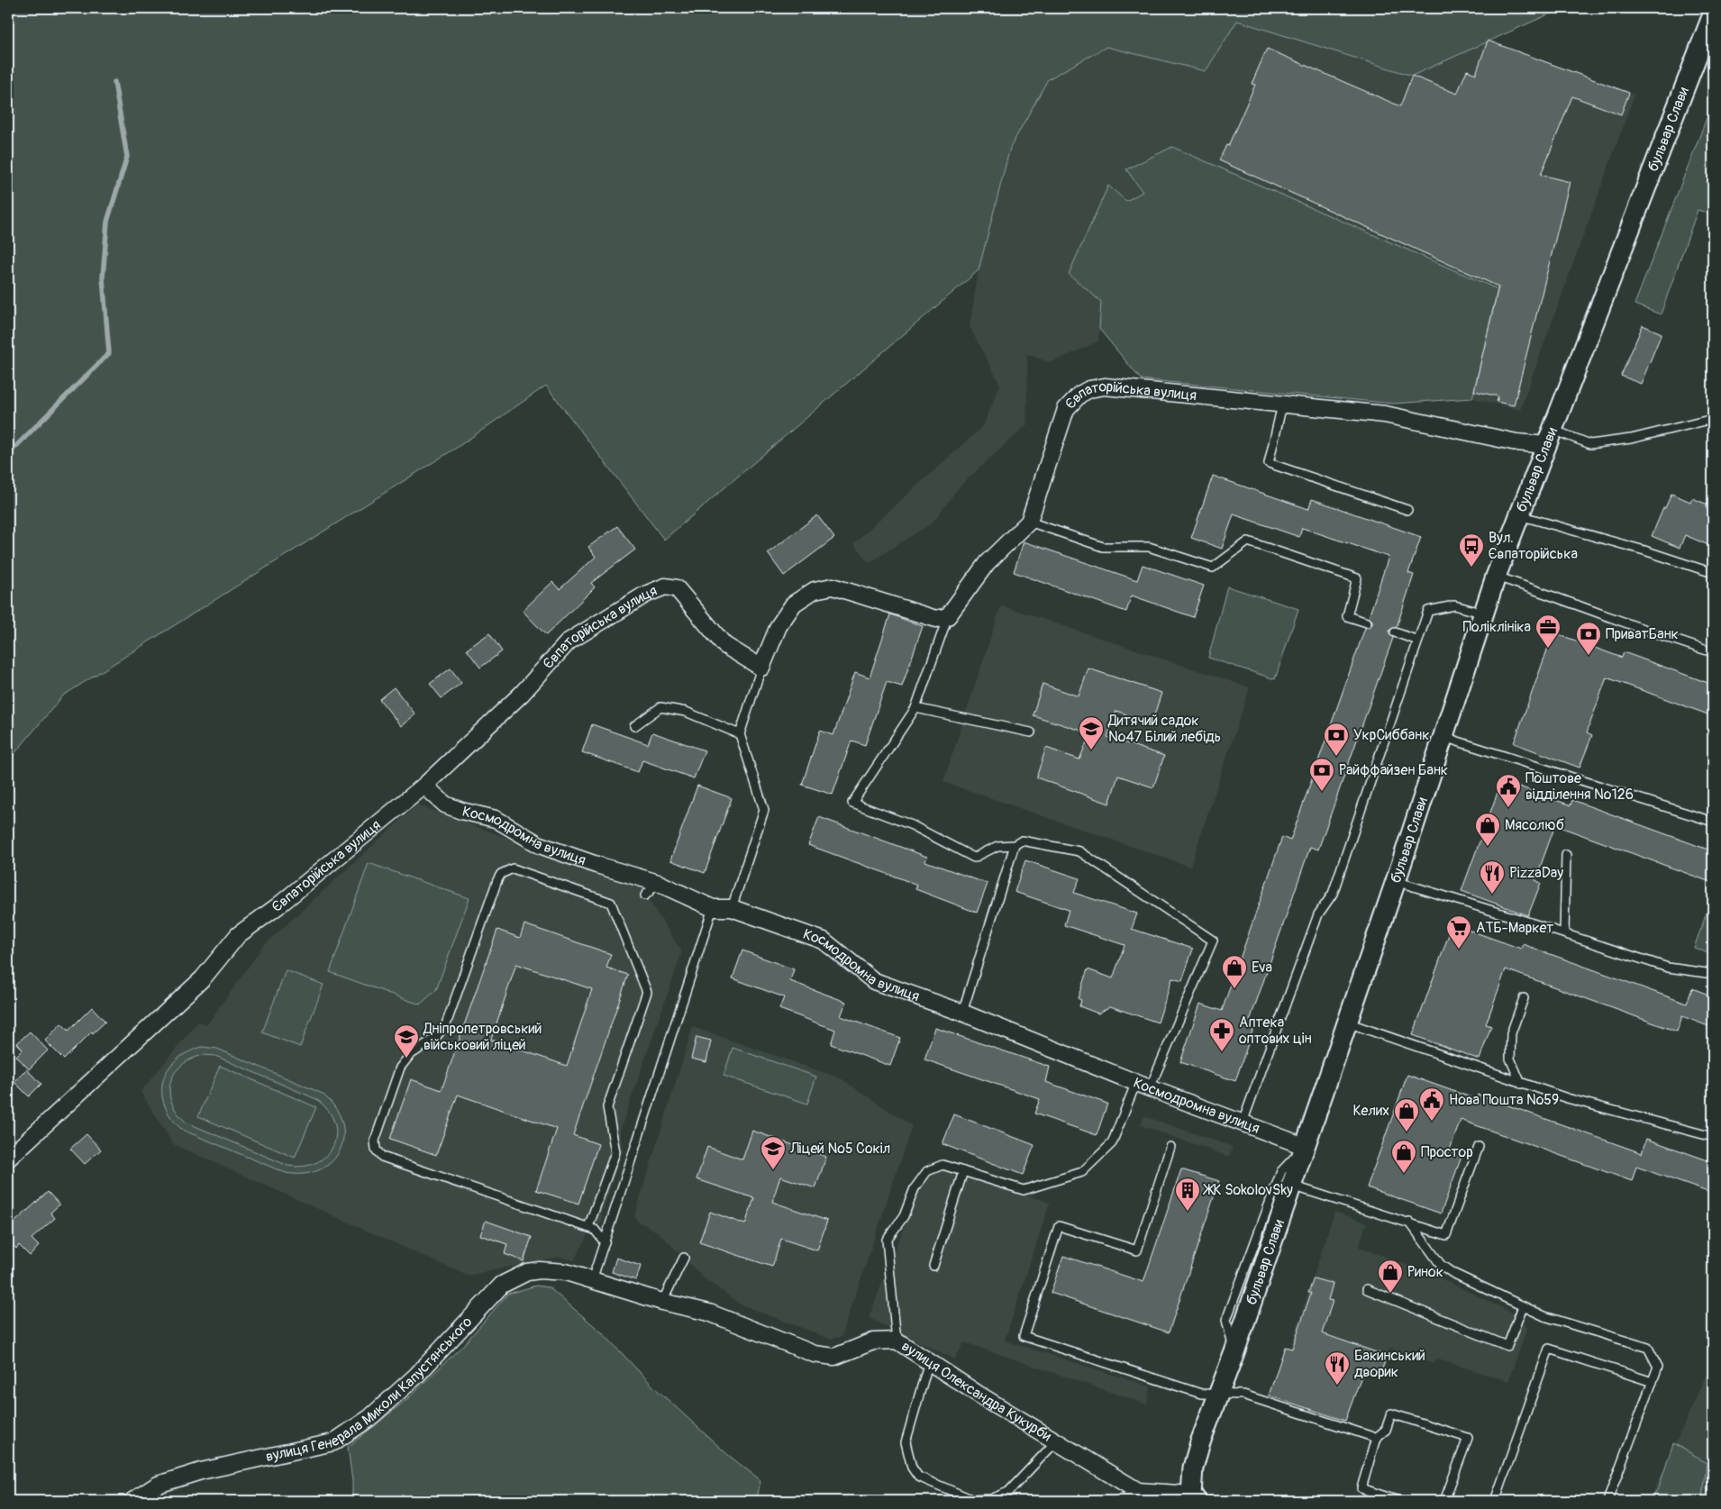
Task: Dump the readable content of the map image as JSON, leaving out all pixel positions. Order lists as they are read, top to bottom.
{
  "streets": {
    "street": [
      "бульвар Слави",
      "Євпаторійська вулиця",
      "Космодромна вулиця",
      "вулиця Генерала Миколи Капустянського",
      "вулиця Олександра Кукурби"
    ]
  },
  "crossings": [
    ["бульвар Слави", "Євпаторійська вулиця"],
    ["бульвар Слави", "Космодромна вулиця"],
    ["бульвар Слави", "вулиця Олександра Кукурби"],
    ["Євпаторійська вулиця", "Космодромна вулиця"],
    ["вулиця Генерала Миколи Капустянського", "вулиця Олександра Кукурби"]
  ],
  "places": {
    "bus stop": ["Вул. Євпаторійська"],
    "office": ["Поліклініка"],
    "bank": ["ПриватБанк", "УкрСиббанк", "Райффайзен Банк"],
    "school or university": ["Дитячий садок №47 Білий лебідь", "Дніпропетровський військовий ліцей", "Ліцей №5 Сокіл"],
    "public building": ["Поштове відділення №126", "Нова Пошта №59"],
    "shop": [
      "Мясолюб",
      "Eva",
      "Келих",
      "Простор",
      "Ринок"
    ],
    "restaurant": ["PizzaDay", "Бакинський дворик"],
    "supermarket": ["АТБ-Маркет"],
    "pharmacy": ["Аптека оптових цін"],
    "building": ["ЖК SokolovSky"]
  }
}
